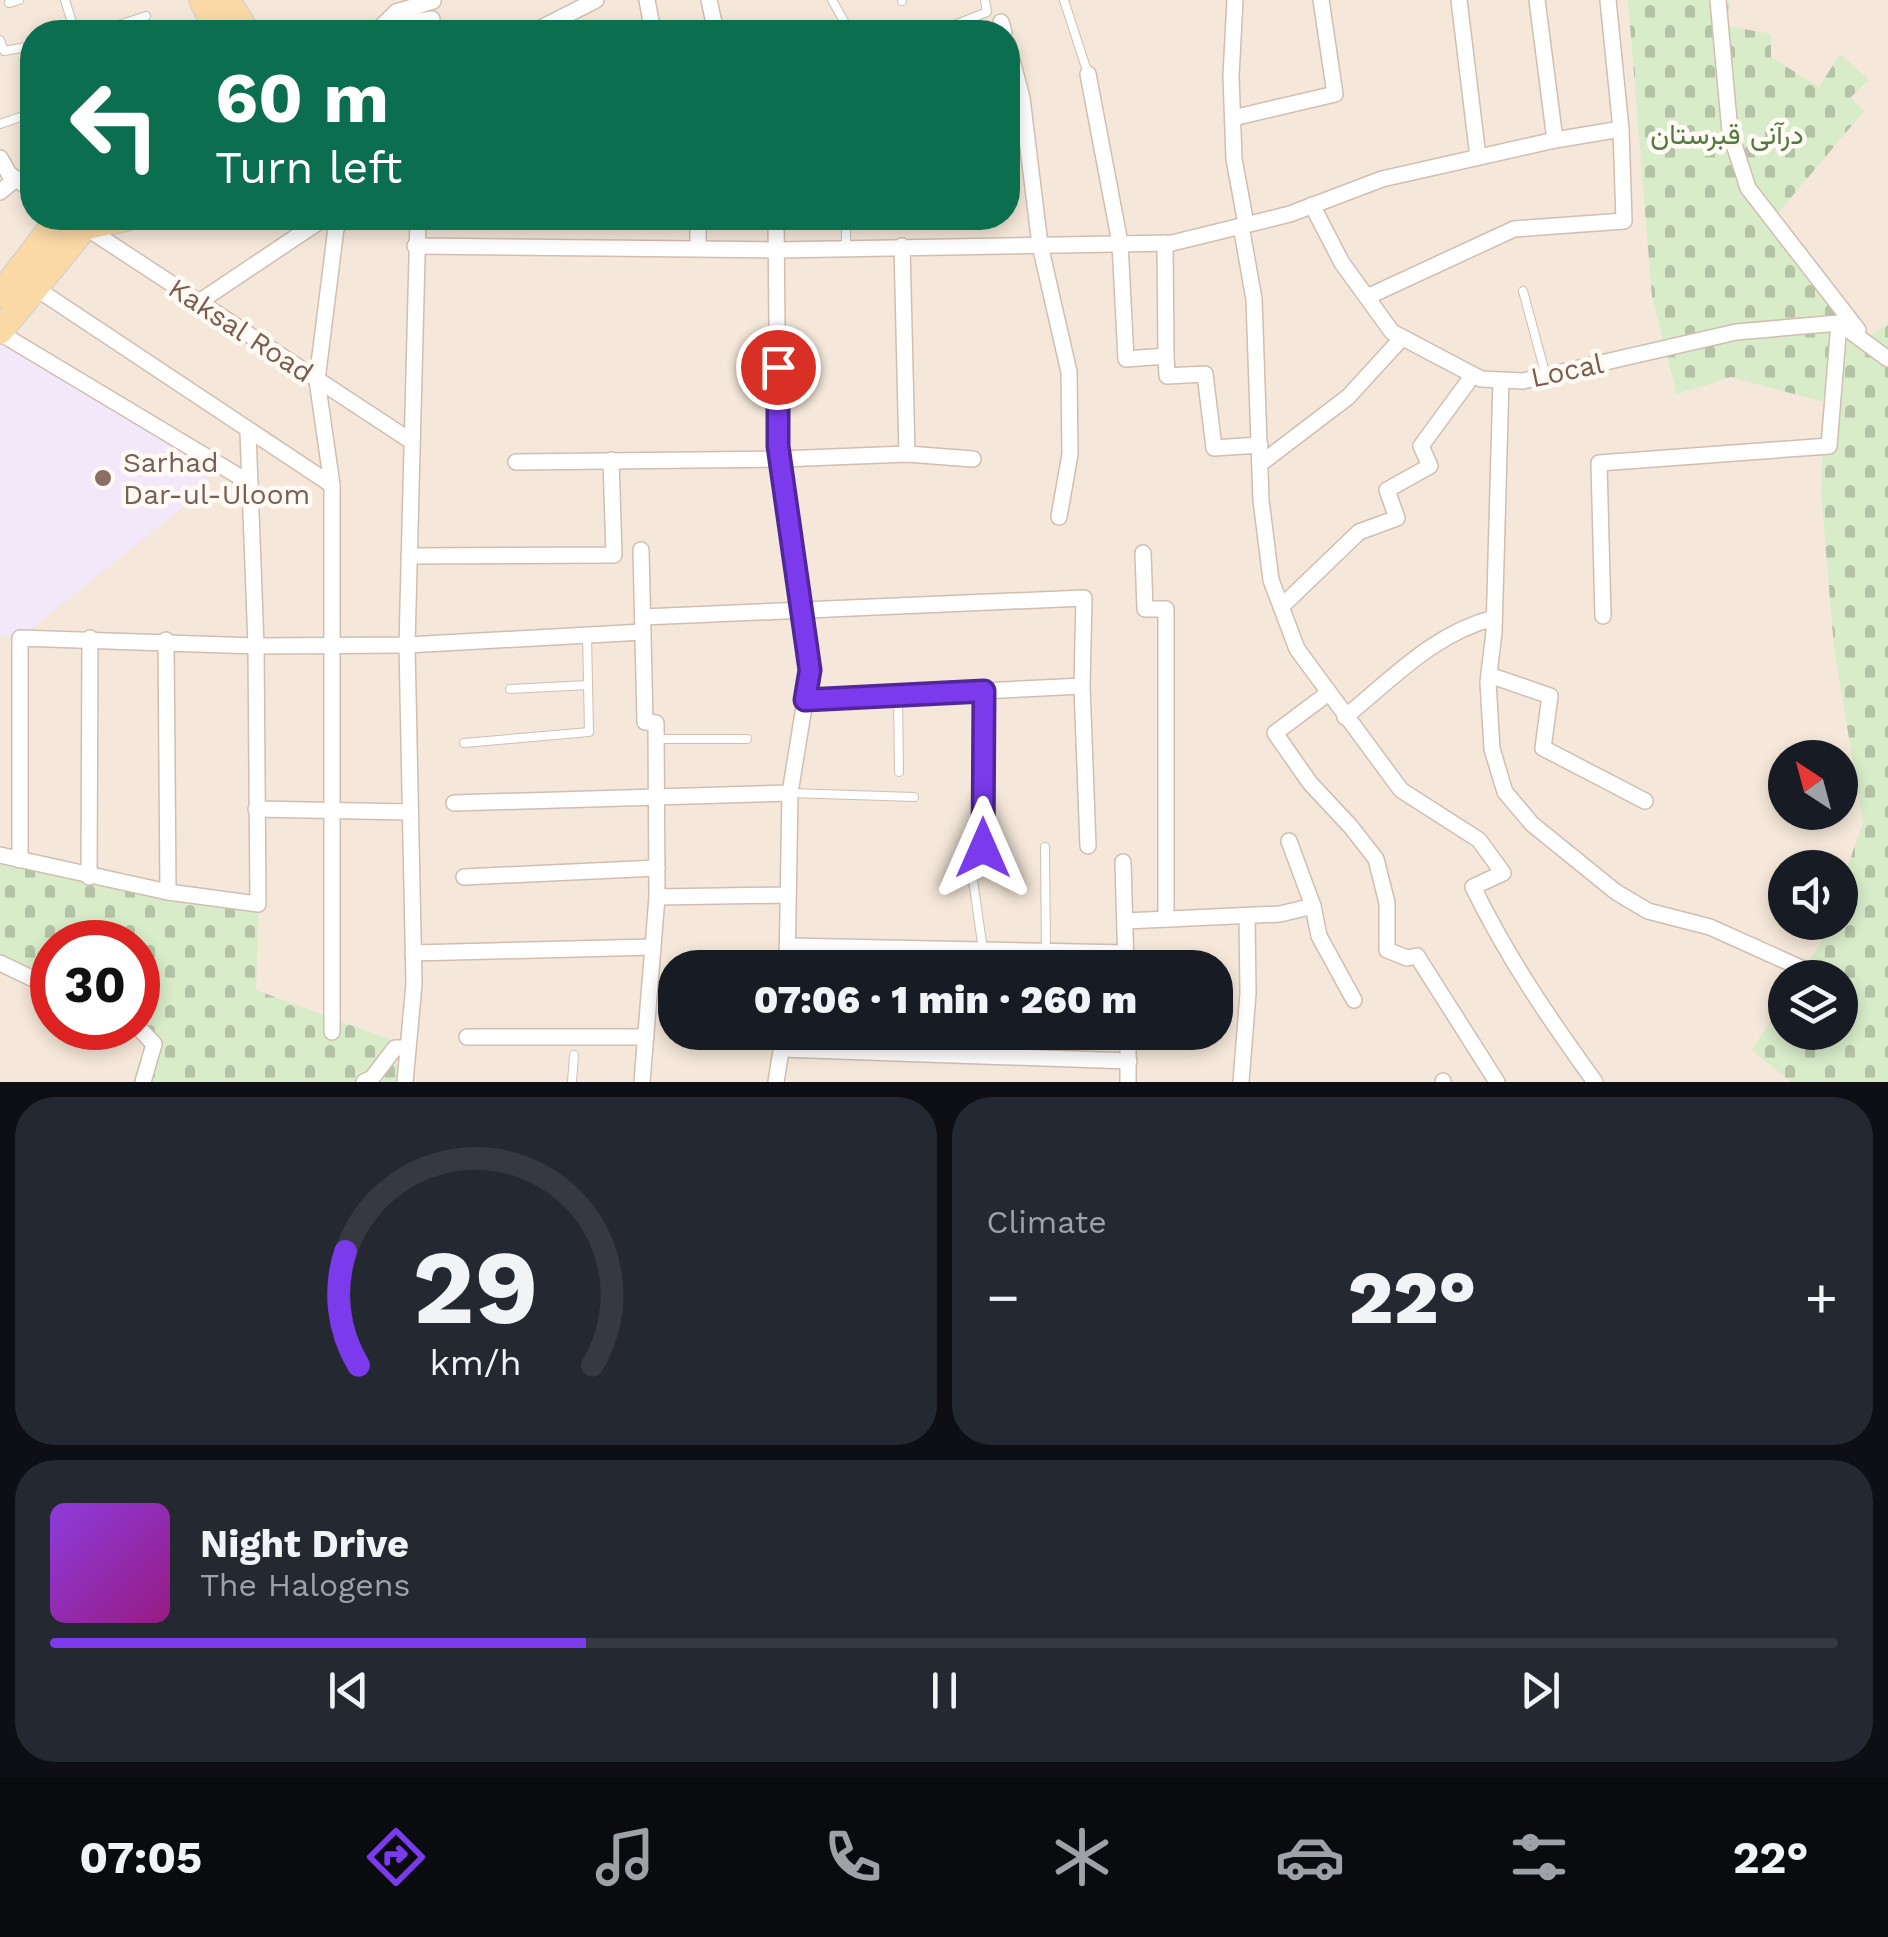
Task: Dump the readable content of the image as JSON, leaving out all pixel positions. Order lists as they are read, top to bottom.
{
  "streets": {
    "street": ["Kaksal Road", "Local"]
  },
  "parks": ["درآنی قبرستان"],
  "places": ["Sarhad Dar-ul-Uloom"],
  "north": "top left",
  "page": {
    "turn": ["60 m", "Turn left"],
    "limit": "30",
    "trip": "07:06 · 1 min · 260 m",
    "tile": "Climate",
    "heat": ["−", "22°", "+"],
    "song": ["Night Drive", "The Halogens"],
    "tabs": ["07:05", "22°"],
    "gauge": ["29", "km/h"]
  }
}
